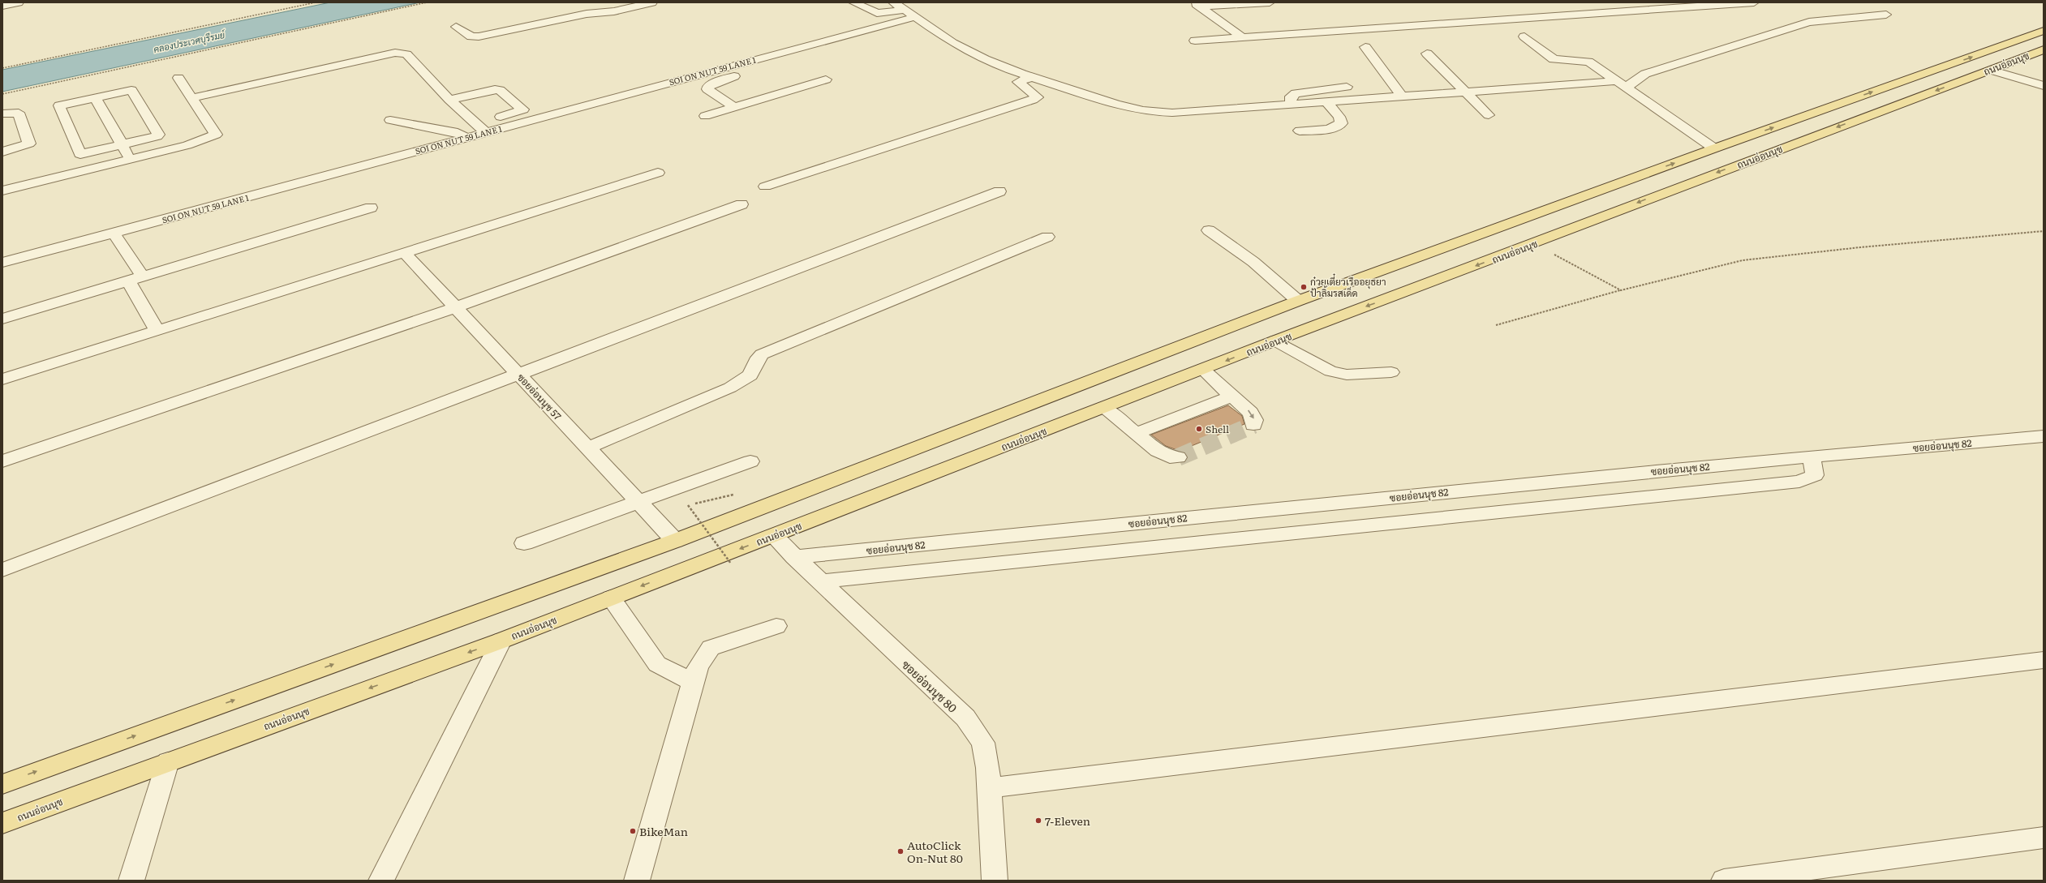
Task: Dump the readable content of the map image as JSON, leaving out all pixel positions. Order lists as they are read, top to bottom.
{
  "streets": {
    "main road": ["ถนนอ่อนนุช"],
    "street": [
      "SOI ON NUT 59 LANE 1",
      "ซอยอ่อนนุช 57",
      "ซอยอ่อนนุช 82",
      "ซอยอ่อนนุช 80"
    ]
  },
  "crossings": [
    ["ถนนอ่อนนุช", "ซอยอ่อนนุช 57"],
    ["ถนนอ่อนนุช", "ซอยอ่อนนุช 80"],
    ["ซอยอ่อนนุช 82", "ซอยอ่อนนุช 80"]
  ],
  "water": ["คลองประเวศบุรีรมย์"],
  "places": [
    "ก๋วยเตี๋ยวเรืออยุธยา ป้าลิ้มรสเด็ด",
    "Shell",
    "7-Eleven",
    "BikeMan",
    "AutoClick On-Nut 80"
  ]
}
